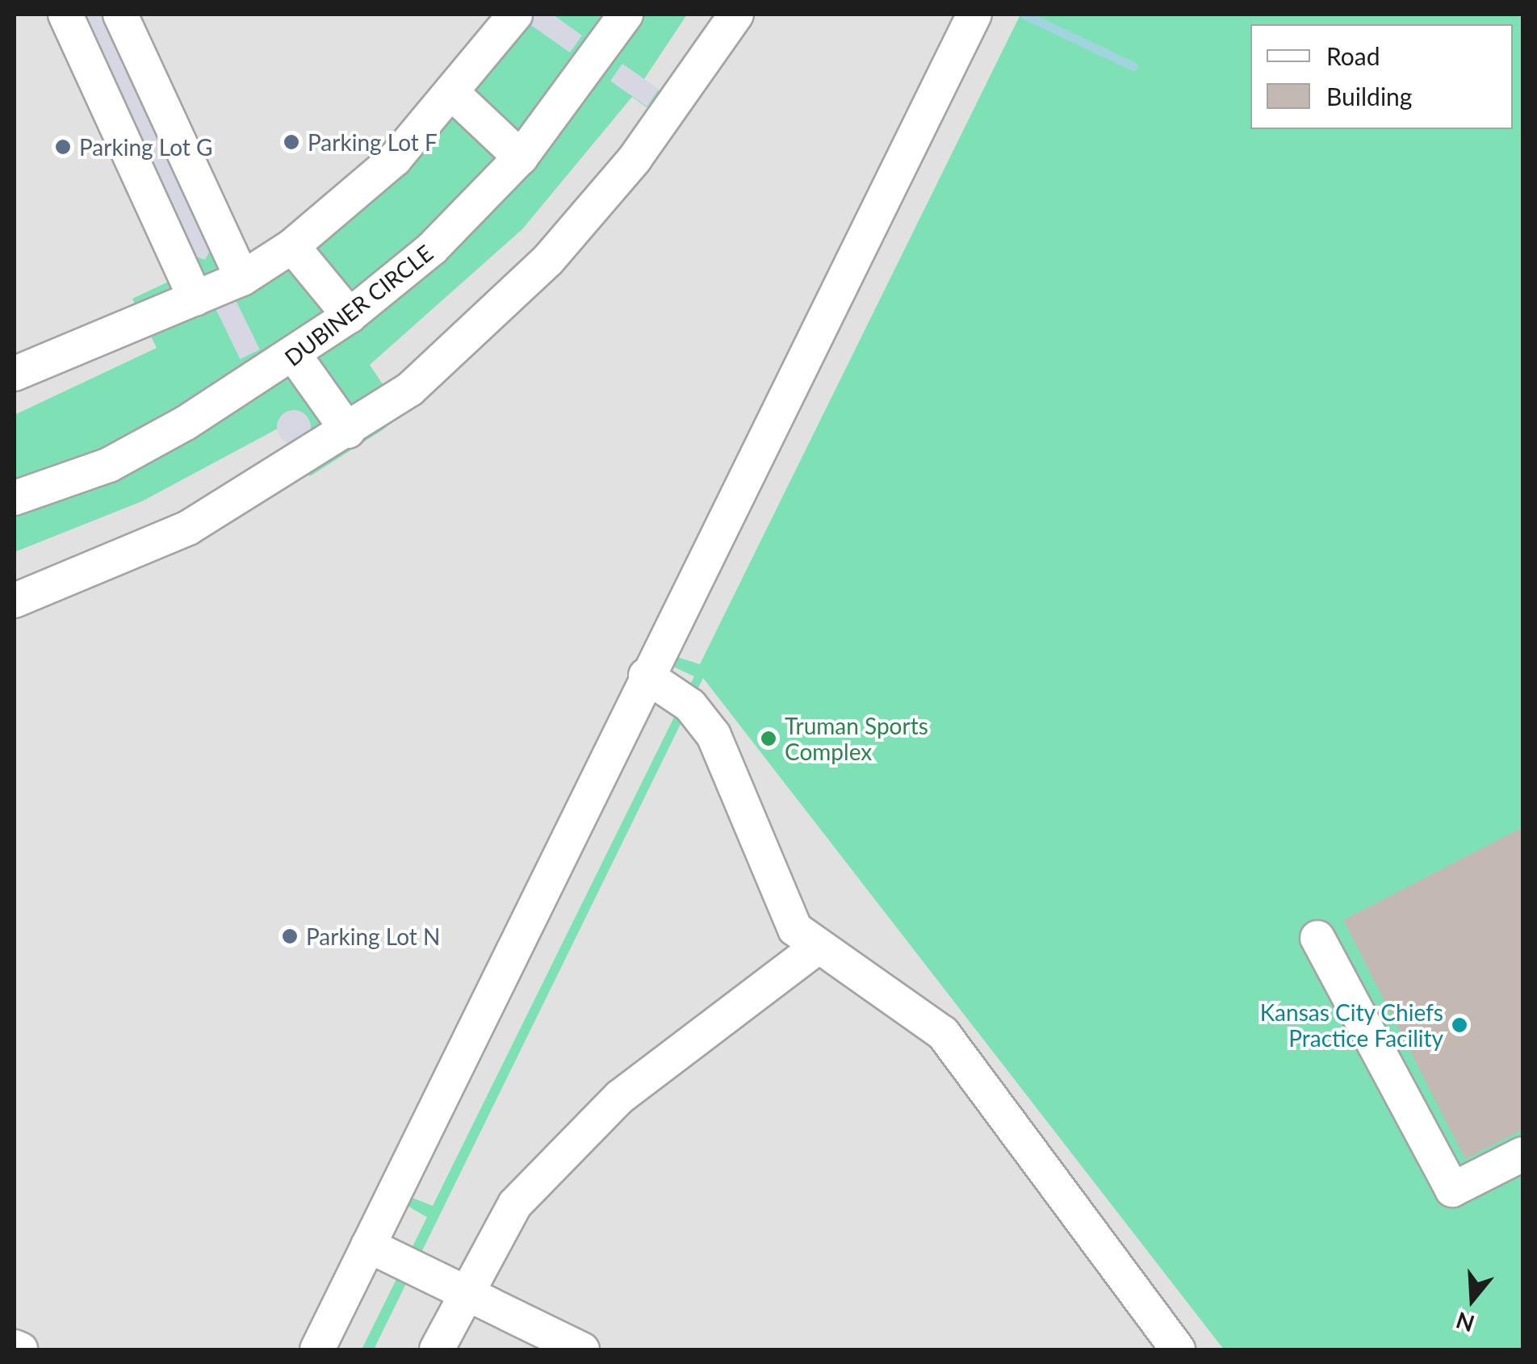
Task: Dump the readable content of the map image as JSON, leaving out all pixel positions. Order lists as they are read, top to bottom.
{
  "streets": {
    "street": ["DUBINER CIRCLE"]
  },
  "places": [
    "Parking Lot F",
    "Parking Lot G",
    "Truman Sports Complex",
    "Parking Lot N",
    "Kansas City Chiefs Practice Facility"
  ],
  "legend": ["Road", "Building"],
  "north": "bottom"
}
